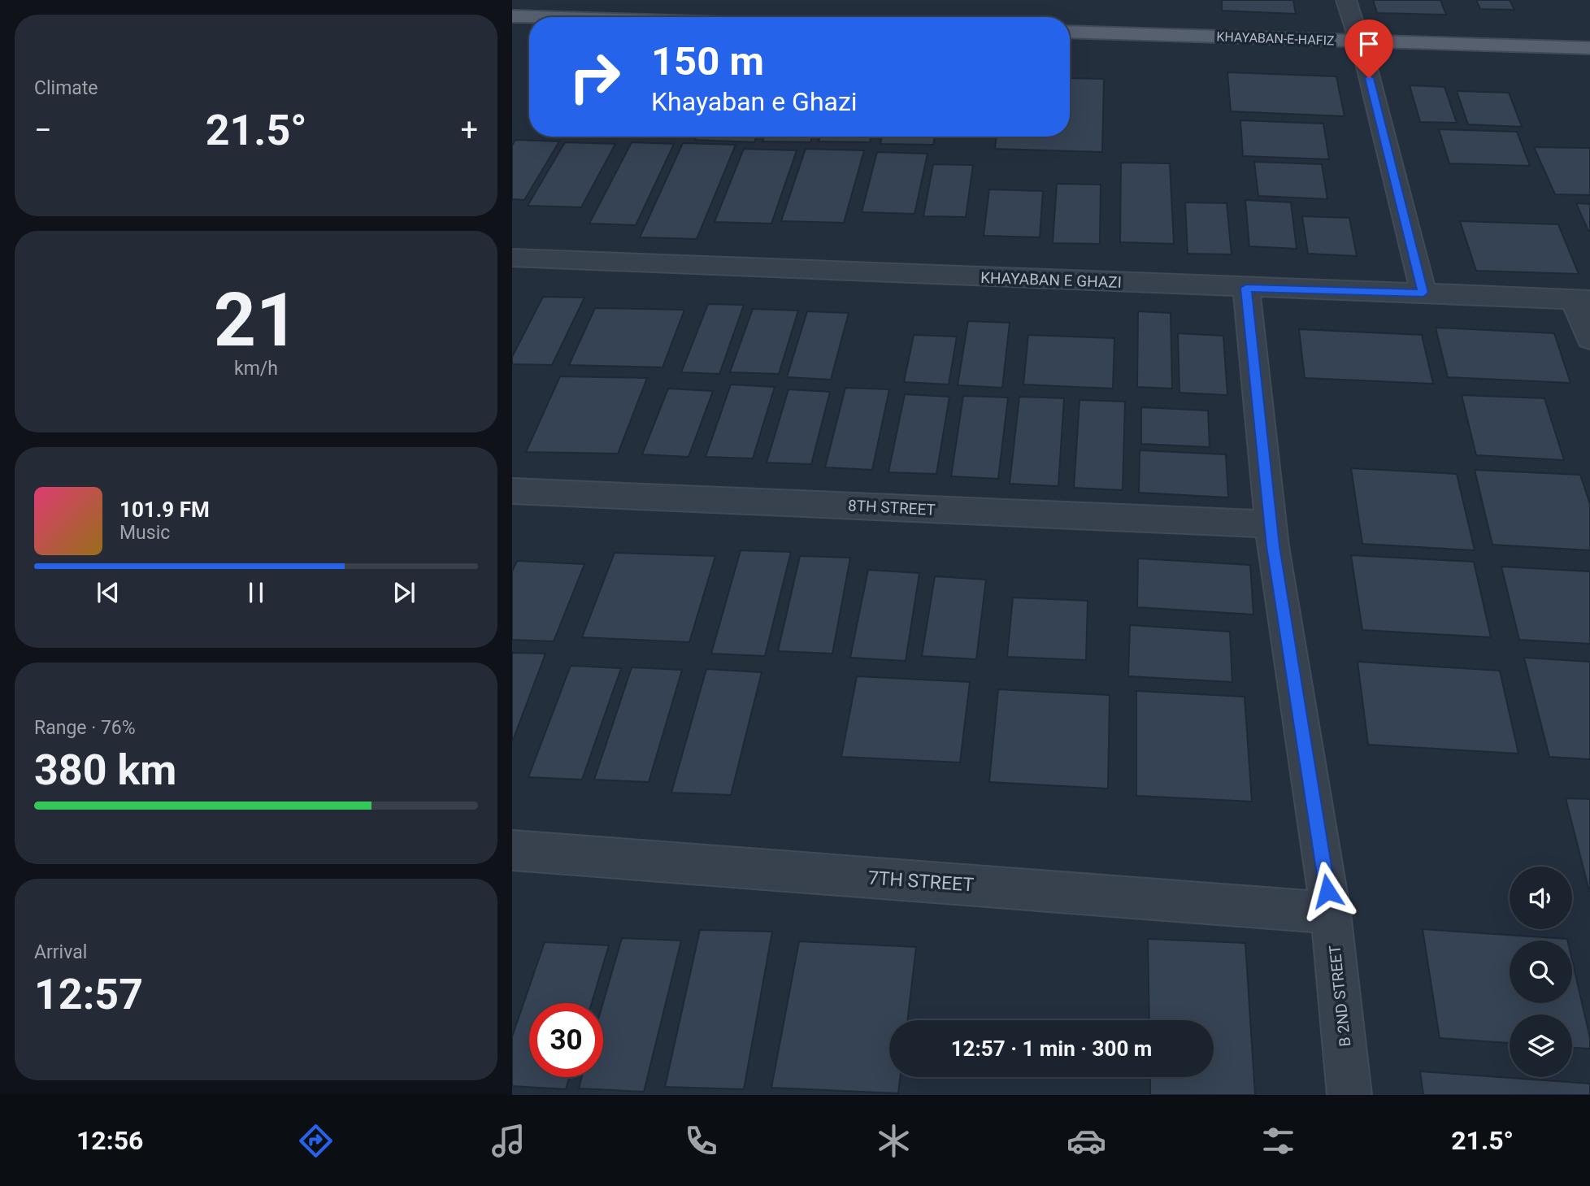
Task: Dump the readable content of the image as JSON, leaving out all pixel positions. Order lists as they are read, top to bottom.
{
  "streets": {
    "main road": ["KHAYABAN-E-HAFIZ"],
    "street": [
      "KHAYABAN E GHAZI",
      "8TH STREET",
      "7TH STREET",
      "B 2ND STREET"
    ]
  },
  "crossings": [
    ["KHAYABAN E GHAZI", "B 2ND STREET"],
    ["8TH STREET", "B 2ND STREET"],
    ["7TH STREET", "B 2ND STREET"]
  ],
  "page": {
    "tile": [
      "Climate",
      ["21", "km/h"],
      ["Range · 76%", "380 km"],
      ["Arrival", "12:57"]
    ],
    "turn": ["150 m", "Khayaban e Ghazi"],
    "heat": ["−", "21.5°", "+"],
    "song": ["101.9 FM", "Music"],
    "limit": "30",
    "trip": "12:57 · 1 min · 300 m",
    "tabs": ["12:56", "21.5°"]
  }
}
